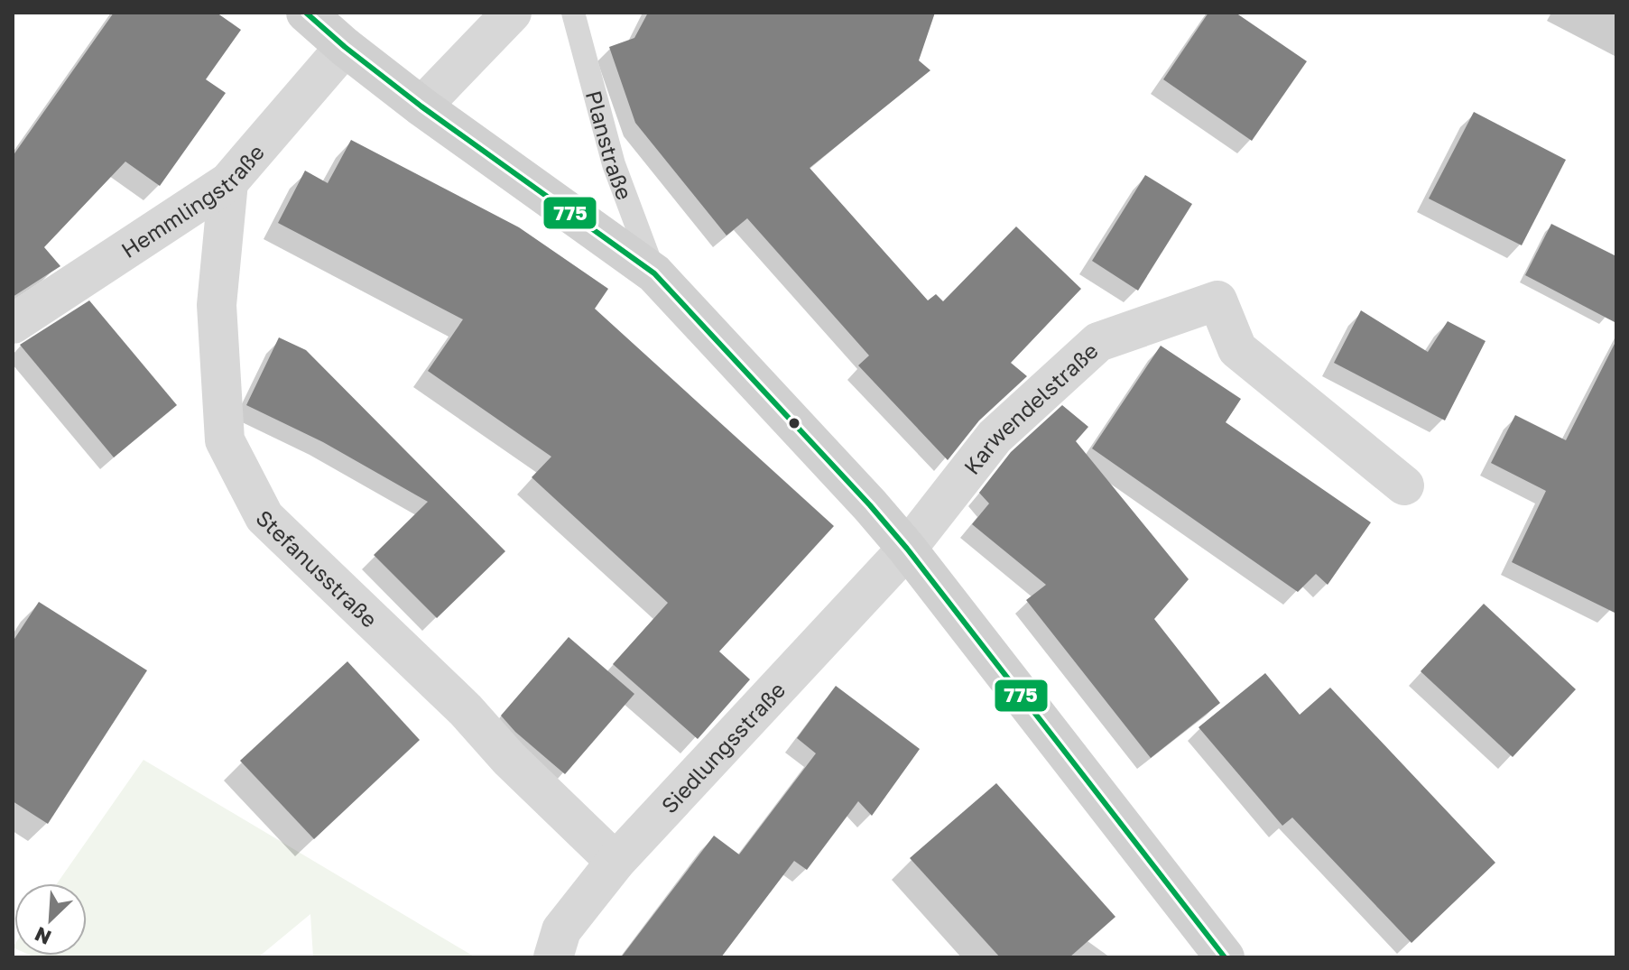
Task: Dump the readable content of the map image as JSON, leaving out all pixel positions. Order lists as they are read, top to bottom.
{
  "streets": {
    "street": [
      "Hemmlingstraße",
      "Karwendelstraße",
      "Stefanusstraße",
      "Siedlungsstraße"
    ],
    "lane": ["Planstraße"]
  },
  "crossings": [
    ["Hemmlingstraße", "Stefanusstraße"],
    ["Karwendelstraße", "Siedlungsstraße"],
    ["Stefanusstraße", "Siedlungsstraße"]
  ],
  "lines": ["transit line 775"],
  "north": "bottom left"
}
